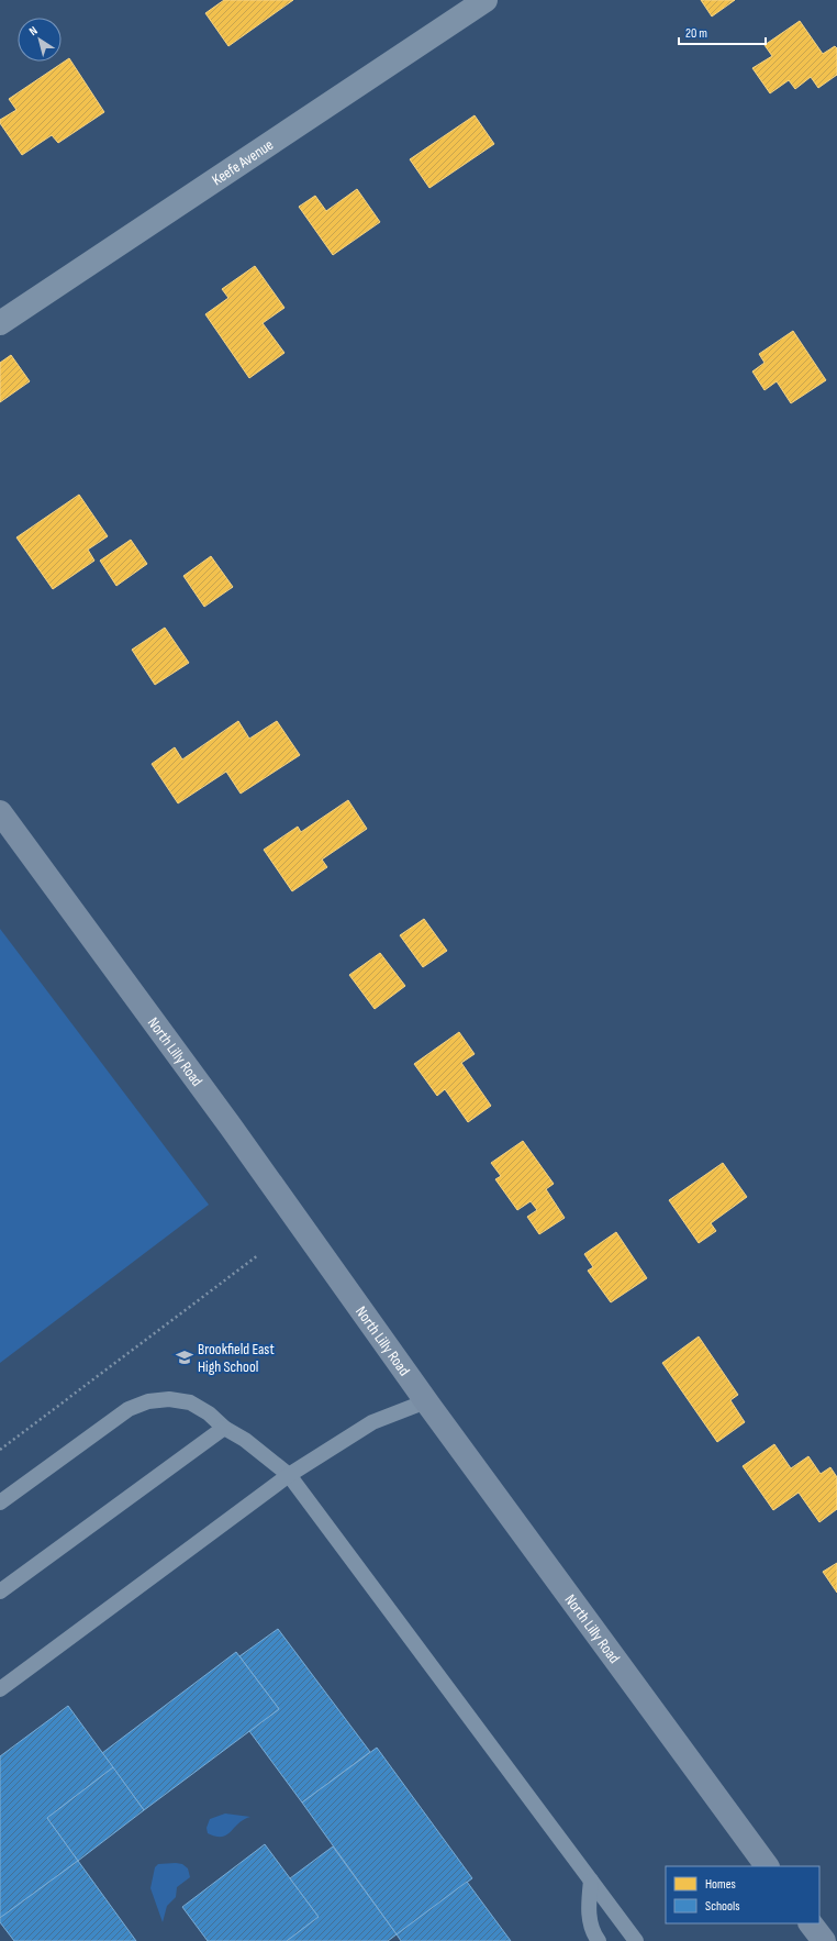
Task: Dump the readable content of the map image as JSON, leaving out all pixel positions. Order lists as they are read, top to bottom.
{
  "streets": {
    "street": ["Keefe Avenue", "North Lilly Road"]
  },
  "places": {
    "school or university": ["Brookfield East High School"]
  },
  "legend": ["Homes", "Schools"],
  "scale_bar": "20 m",
  "north": "top left"
}
